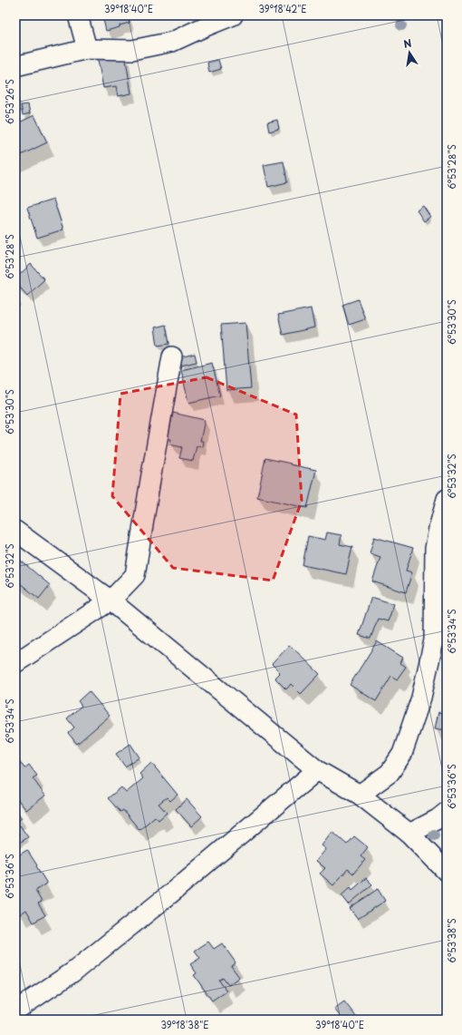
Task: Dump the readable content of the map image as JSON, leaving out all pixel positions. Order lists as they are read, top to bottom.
{
  "north": "top",
  "coordinates": [
    "39°18'40\"E",
    "39°18'42\"E",
    "6°53'26\"S",
    "6°53'28\"S",
    "6°53'30\"S",
    "6°53'32\"S",
    "6°53'34\"S",
    "6°53'36\"S",
    "6°53'38\"S",
    "39°18'38\"E"
  ]
}
